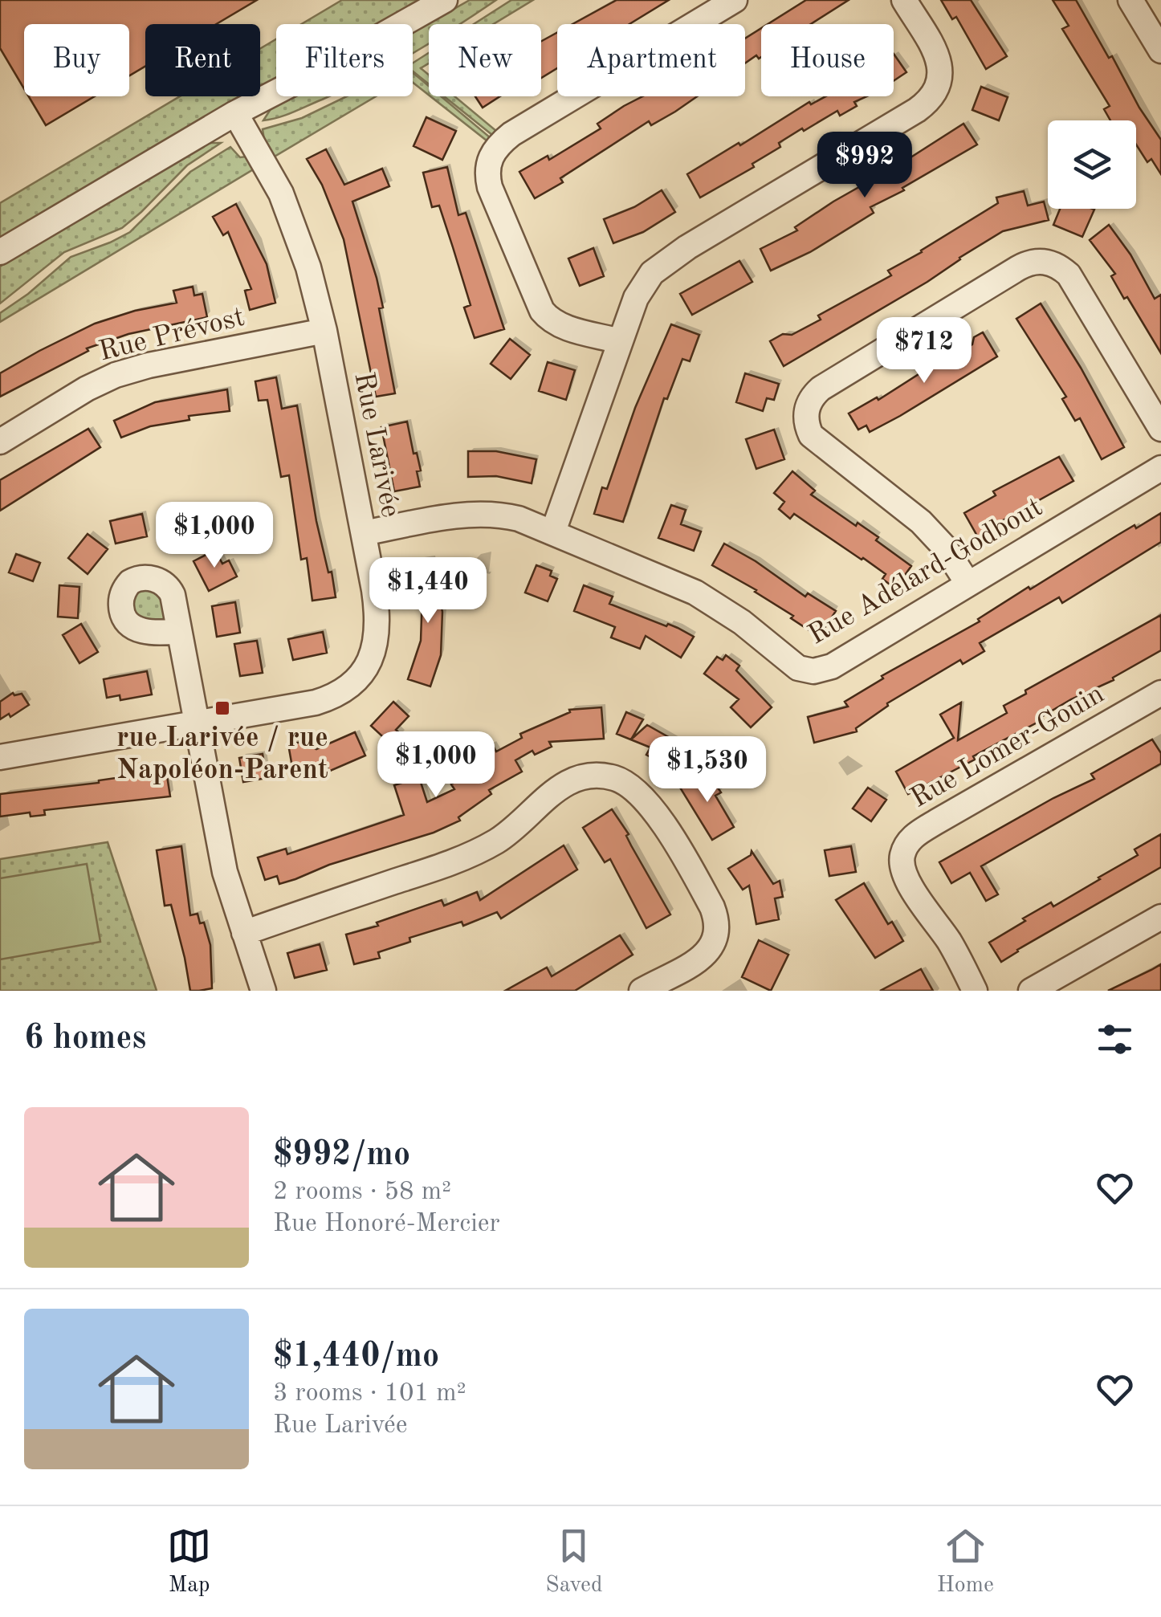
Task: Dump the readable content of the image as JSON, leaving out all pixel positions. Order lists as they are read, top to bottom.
{
  "streets": {
    "street": [
      "Rue Prévost",
      "Rue Larivée",
      "Rue Adélard-Godbout",
      "Rue Lomer-Gouin"
    ]
  },
  "crossings": [
    ["Rue Prévost", "Rue Larivée"],
    ["Rue Larivée", "Rue Adélard-Godbout"]
  ],
  "places": {
    "transit": ["rue Larivée / rue Napoléon-Parent"]
  },
  "page": {
    "chip": [
      "Buy",
      "Rent",
      "Filters",
      "New",
      "Apartment",
      "House"
    ],
    "price": [
      "$992",
      "$712",
      "$1,000",
      "$1,440",
      "$1,000",
      "$1,530"
    ],
    "heading": "6 homes",
    "list": [
      {
        "name": "$992/mo",
        "note": "2 rooms · 58 m² · Rue Honoré-Mercier"
      },
      {
        "name": "$1,440/mo",
        "note": "3 rooms · 101 m² · Rue Larivée"
      }
    ],
    "tabs": ["Map", "Saved", "Home"]
  }
}
